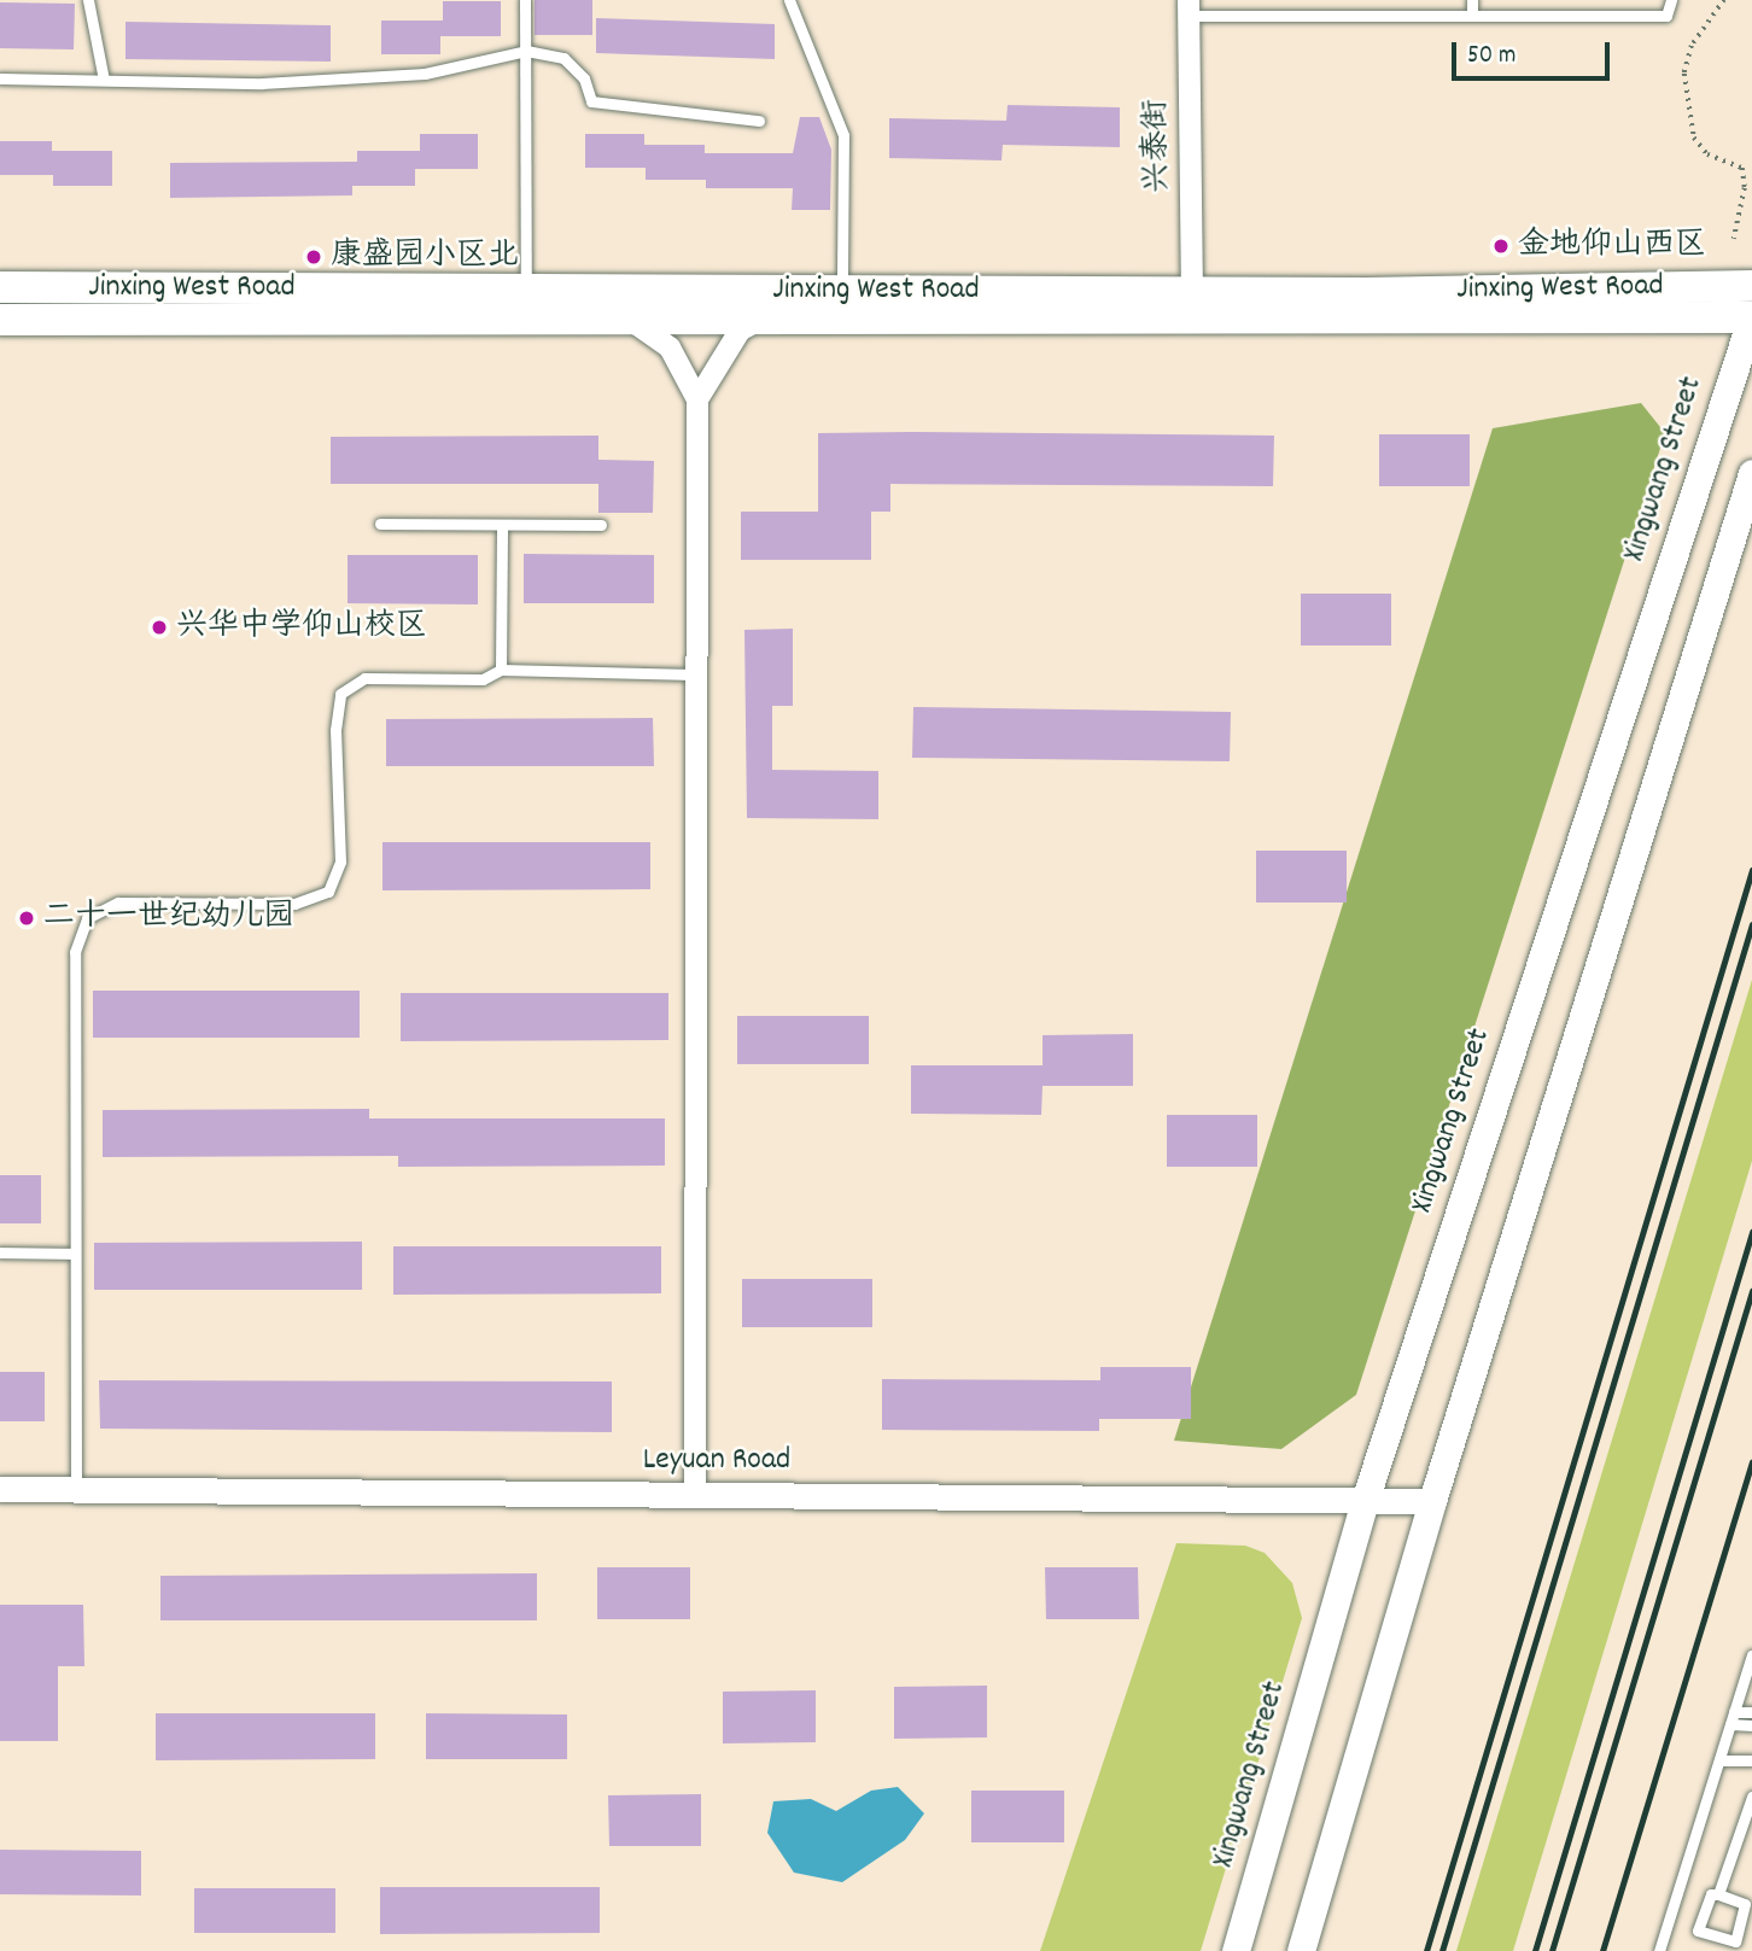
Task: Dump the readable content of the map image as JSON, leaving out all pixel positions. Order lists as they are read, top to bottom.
{
  "streets": {
    "main road": ["Jinxing West Road", "Xingwang Street"],
    "street": ["兴泰街", "Leyuan Road"]
  },
  "crossings": [
    ["兴泰街", "Jinxing West Road"],
    ["Jinxing West Road", "Xingwang Street"],
    ["Xingwang Street", "Leyuan Road"]
  ],
  "places": [
    "金地仰山西区",
    "康盛园小区北",
    "兴华中学仰山校区",
    "二十一世纪幼儿园"
  ],
  "scale_bar": "50 m"
}
